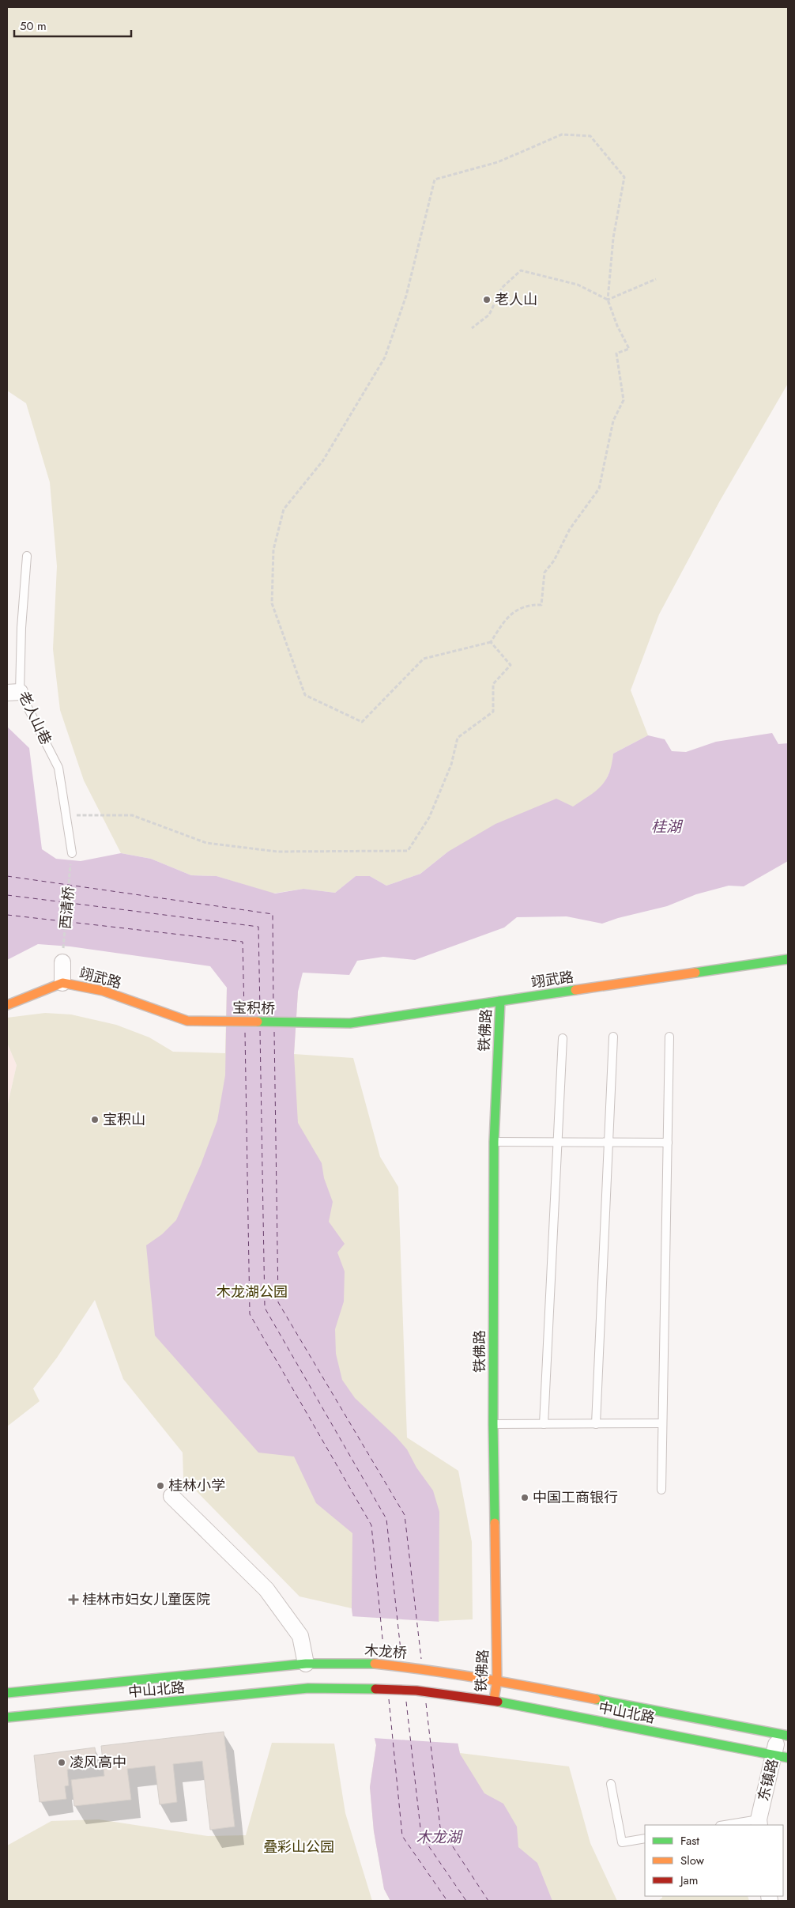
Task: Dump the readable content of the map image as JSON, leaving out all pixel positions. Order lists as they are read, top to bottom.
{
  "streets": {
    "main road": [
      "翊武路",
      "宝积桥",
      "铁佛路",
      "木龙桥",
      "中山北路"
    ],
    "street": ["东镇路"],
    "lane": ["老人山巷"],
    "path": ["西清桥"]
  },
  "crossings": [
    ["老人山巷", "西清桥"],
    ["翊武路", "宝积桥"],
    ["翊武路", "铁佛路"],
    ["铁佛路", "中山北路"],
    ["木龙桥", "中山北路"],
    ["中山北路", "东镇路"]
  ],
  "water": ["桂湖", "木龙湖"],
  "parks": ["木龙湖公园", "叠彩山公园"],
  "places": {
    "other": [
      "老人山",
      "宝积山",
      "桂林小学",
      "中国工商银行",
      "凌风高中"
    ],
    "health": ["桂林市妇女儿童医院"]
  },
  "legend": ["Fast", "Slow", "Jam"],
  "scale_bar": "50 m"
}
